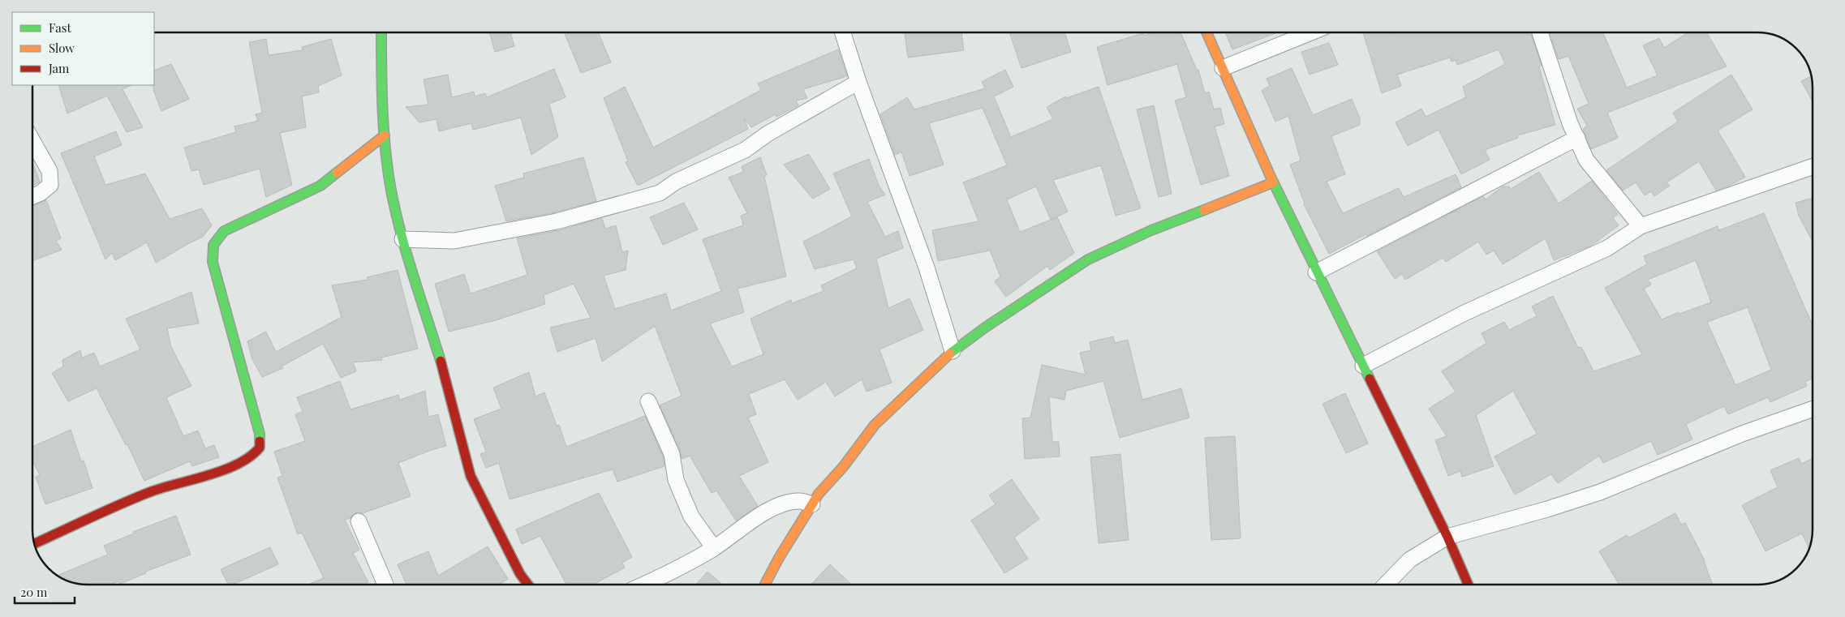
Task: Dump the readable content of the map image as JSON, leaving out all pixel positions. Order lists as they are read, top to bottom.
{
  "legend": ["Fast", "Slow", "Jam"],
  "scale_bar": "20 m"
}
